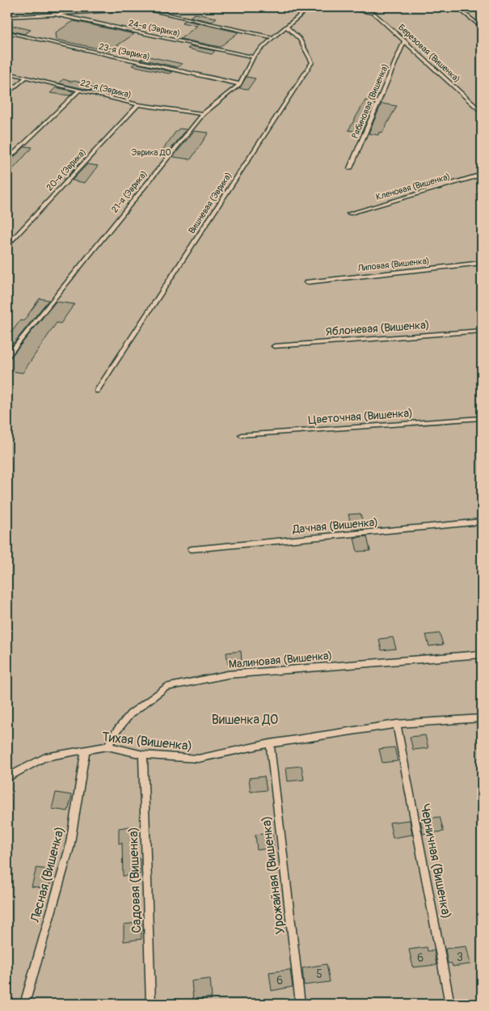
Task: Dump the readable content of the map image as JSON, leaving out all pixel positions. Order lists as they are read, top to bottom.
{
  "streets": {
    "lane": [
      "24-я (Эврика)",
      "23-я (Эврика)",
      "Березовая (Вишенка)",
      "22-я (Эврика)",
      "Рябиновая (Вишенка)",
      "20-я (Эврика)",
      "Кленовая (Вишенка)",
      "21-я (Эврика)",
      "Вишневая (Эврика)",
      "Липовая (Вишенка)",
      "Яблоневая (Вишенка)",
      "Цветочная (Вишенка)",
      "Дачная (Вишенка)",
      "Малиновая (Вишенка)",
      "Тихая (Вишенка)",
      "Черничная (Вишенка)",
      "Лесная (Вишенка)",
      "Урожайная (Вишенка)",
      "Садовая (Вишенка)"
    ]
  },
  "crossings": [
    ["24-я (Эврика)", "21-я (Эврика)"],
    ["23-я (Эврика)", "21-я (Эврика)"],
    ["Березовая (Вишенка)", "Рябиновая (Вишенка)"],
    ["22-я (Эврика)", "20-я (Эврика)"],
    ["22-я (Эврика)", "21-я (Эврика)"],
    ["21-я (Эврика)", "Вишневая (Эврика)"],
    ["Малиновая (Вишенка)", "Тихая (Вишенка)"],
    ["Тихая (Вишенка)", "Черничная (Вишенка)"],
    ["Тихая (Вишенка)", "Лесная (Вишенка)"],
    ["Тихая (Вишенка)", "Урожайная (Вишенка)"],
    ["Тихая (Вишенка)", "Садовая (Вишенка)"]
  ],
  "parks": ["Эврика ДО", "Вишенка ДО"],
  "house_numbers": [
    "3",
    "6",
    "5",
    "6"
  ]
}
